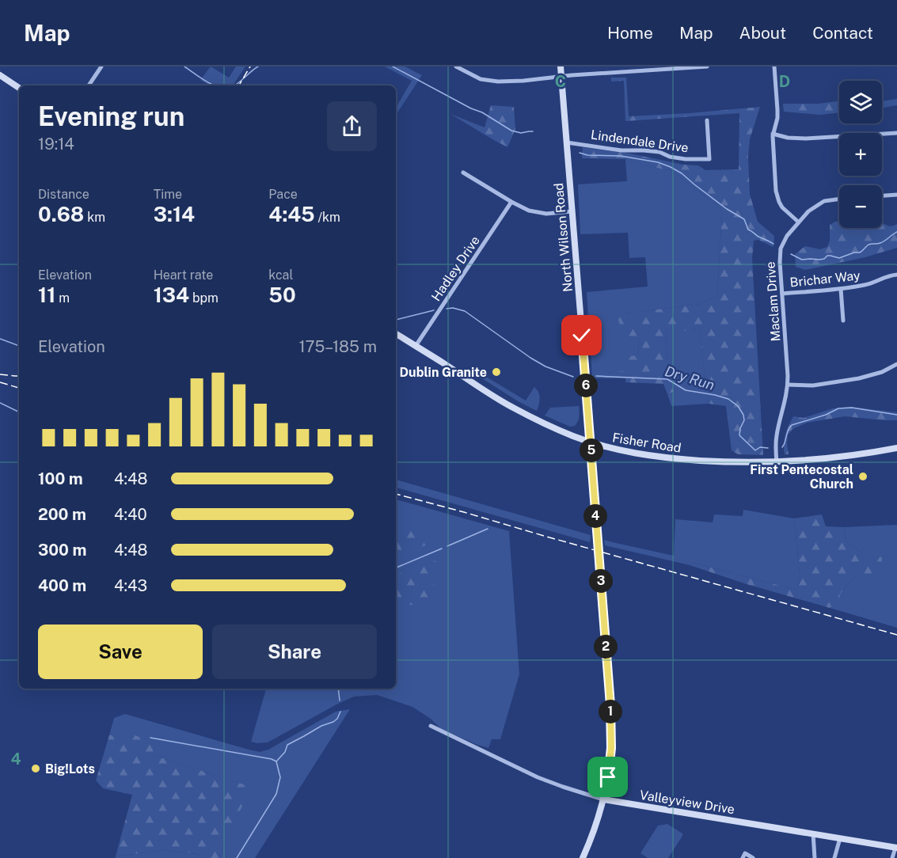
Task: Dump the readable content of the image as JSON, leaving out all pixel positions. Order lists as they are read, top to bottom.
{
  "streets": {
    "main road": ["North Wilson Road", "Fisher Road", "Valleyview Drive"],
    "street": [
      "Lindendale Drive",
      "Hadley Drive",
      "Brichar Way",
      "Maclam Drive"
    ]
  },
  "crossings": [
    ["Lindendale Drive", "North Wilson Road"],
    ["North Wilson Road", "Fisher Road"],
    ["North Wilson Road", "Valleyview Drive"],
    ["Hadley Drive", "Fisher Road"],
    ["Brichar Way", "Maclam Drive"],
    ["Maclam Drive", "Fisher Road"]
  ],
  "water": ["Dry Run"],
  "places": ["Dublin Granite", "First Pentecostal Church", "Big!Lots"],
  "page": {
    "header": "Map",
    "nav": [
      "Home",
      "Map",
      "About",
      "Contact"
    ],
    "map_buttons": ["+", "−"],
    "heading": ["Evening run", "19:14"],
    "stats": [
      ["Distance", "0.68 km"],
      ["Time", "3:14"],
      ["Pace", "4:45 /km"],
      ["Elevation", "11 m"],
      ["Heart rate", "134 bpm"],
      ["kcal", "50"]
    ],
    "chart": ["Elevation", "175–185 m"],
    "pins": [
      "6",
      "5",
      "4",
      "3",
      "2",
      "1"
    ],
    "list": [
      {
        "name": "100 m",
        "note": "4:48"
      },
      {
        "name": "200 m",
        "note": "4:40"
      },
      {
        "name": "300 m",
        "note": "4:48"
      },
      {
        "name": "400 m",
        "note": "4:43"
      }
    ],
    "buttons": ["Save", "Share"]
  },
  "grid": {
    "columns": ["C", "D"],
    "rows": ["4"]
  }
}
